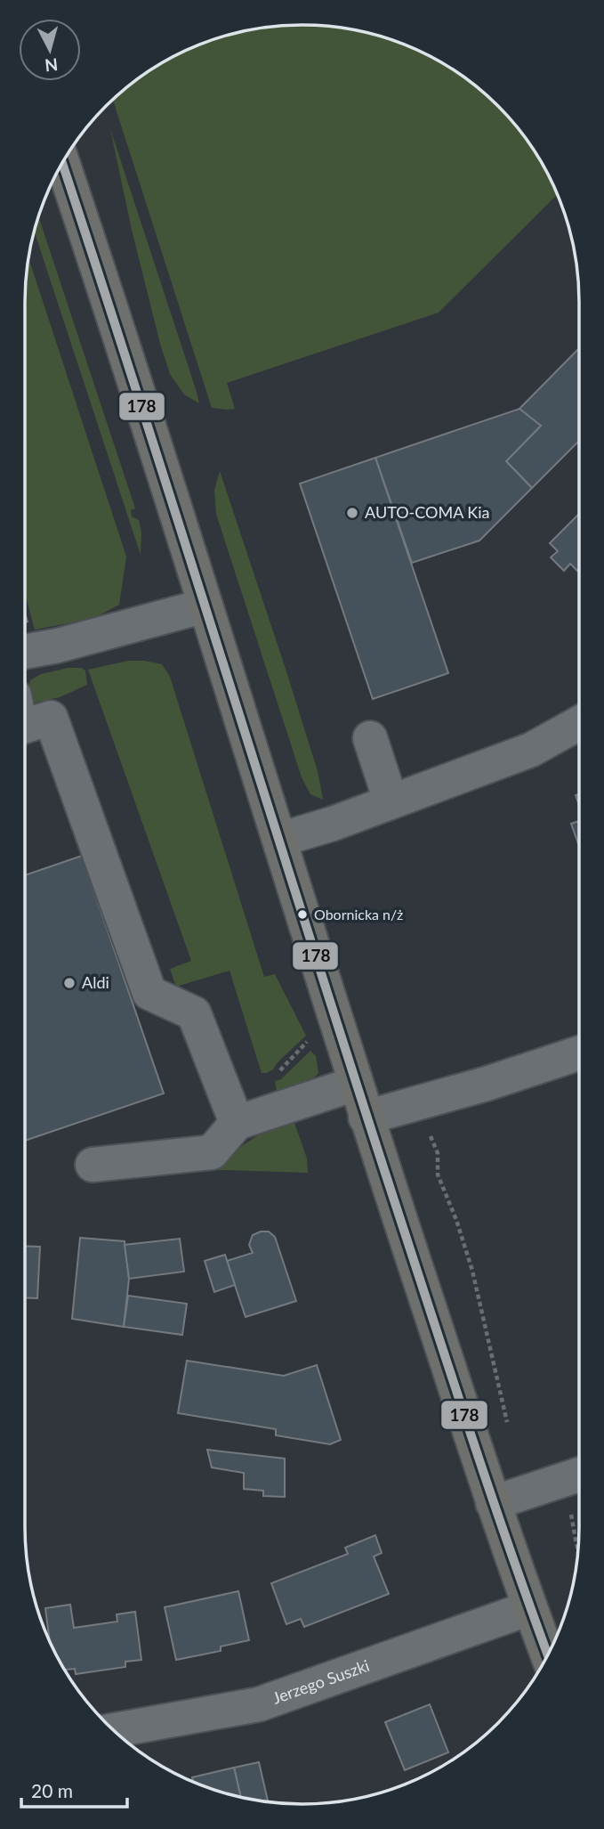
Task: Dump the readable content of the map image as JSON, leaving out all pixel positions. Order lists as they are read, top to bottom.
{
  "streets": {
    "street": ["Jerzego Suszki"]
  },
  "places": ["AUTO-COMA Kia", "Obornicka n/ż", "Aldi"],
  "lines": ["transit line 178"],
  "scale_bar": "20 m",
  "north": "bottom"
}
